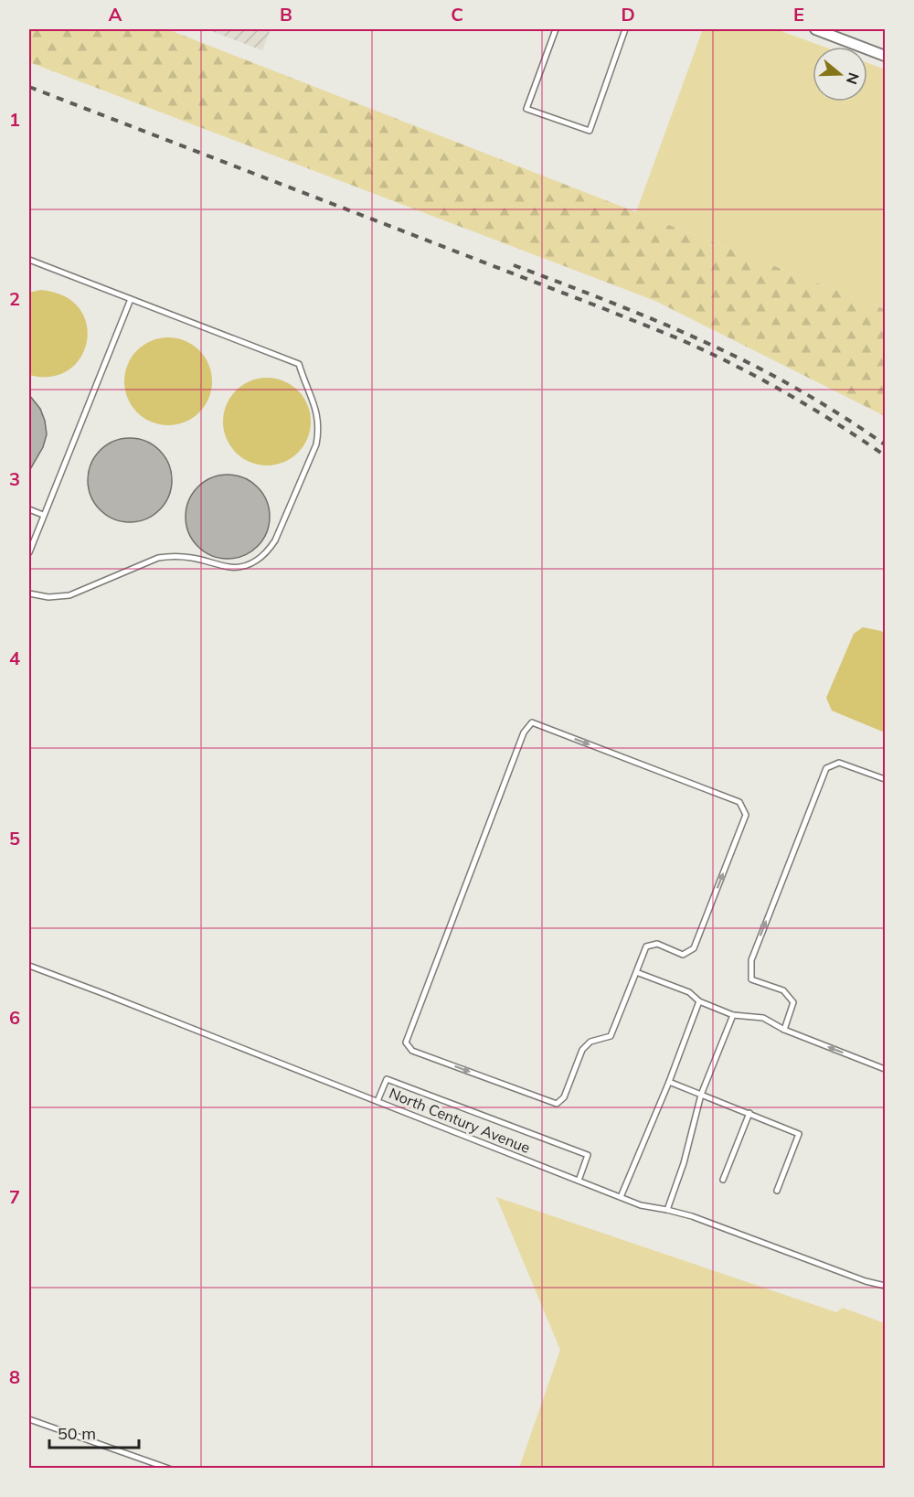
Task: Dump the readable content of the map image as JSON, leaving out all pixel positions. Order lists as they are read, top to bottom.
{
  "streets": {
    "lane": ["North Century Avenue"]
  },
  "scale_bar": "50 m",
  "north": "right",
  "grid": {
    "columns": [
      "A",
      "B",
      "C",
      "D",
      "E"
    ],
    "rows": [
      "1",
      "2",
      "3",
      "4",
      "5",
      "6",
      "7",
      "8"
    ]
  }
}
